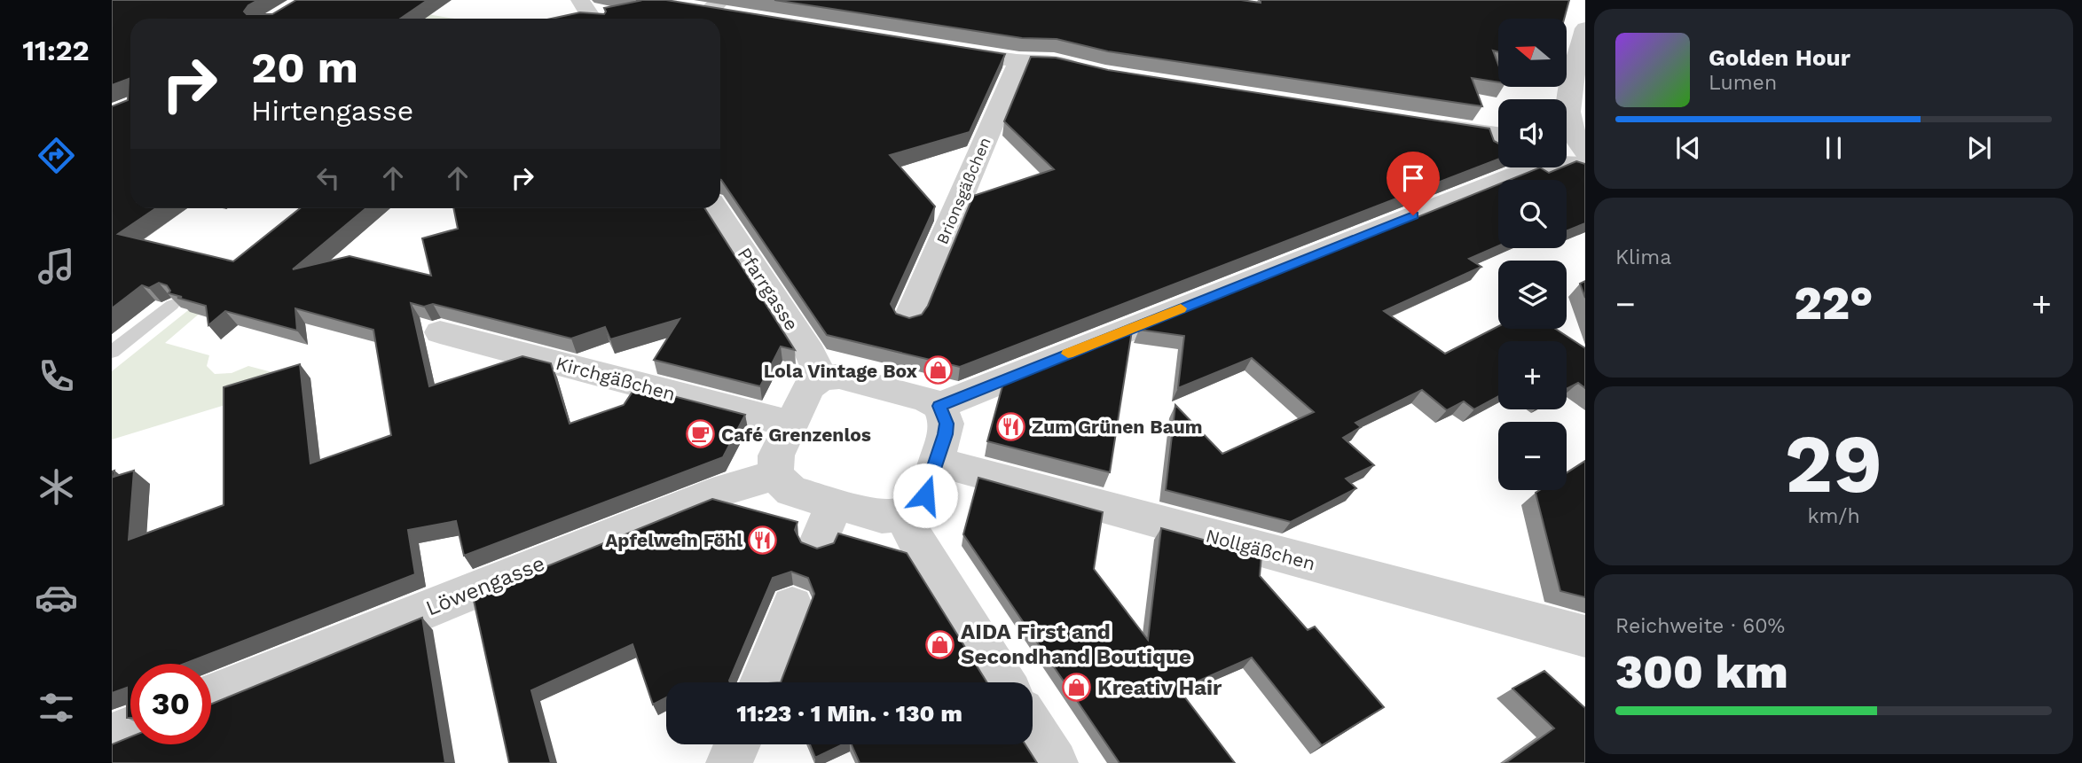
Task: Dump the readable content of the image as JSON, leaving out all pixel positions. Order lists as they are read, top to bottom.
{
  "streets": {
    "street": [
      "Brionsgäßchen",
      "Pfarrgasse",
      "Kirchgäßchen",
      "Nollgäßchen",
      "Löwengasse"
    ]
  },
  "crossings": [
    ["Pfarrgasse", "Kirchgäßchen"],
    ["Pfarrgasse", "Nollgäßchen"],
    ["Pfarrgasse", "Löwengasse"],
    ["Kirchgäßchen", "Nollgäßchen"],
    ["Kirchgäßchen", "Löwengasse"],
    ["Nollgäßchen", "Löwengasse"]
  ],
  "places": {
    "shop": ["Lola Vintage Box", "AIDA First and Secondhand Boutique", "Kreativ Hair"],
    "restaurant": ["Zum Grünen Baum", "Apfelwein Föhl"],
    "cafe": ["Café Grenzenlos"]
  },
  "north": "left",
  "page": {
    "tabs": "11:22",
    "map_buttons": ["+", "−"],
    "turn": ["20 m", "Hirtengasse"],
    "song": ["Golden Hour", "Lumen"],
    "tile": [
      "Klima",
      ["29", "km/h"],
      ["Reichweite · 60%", "300 km"]
    ],
    "heat": ["−", "22°", "+"],
    "limit": "30",
    "trip": "11:23 · 1 Min. · 130 m"
  }
}
